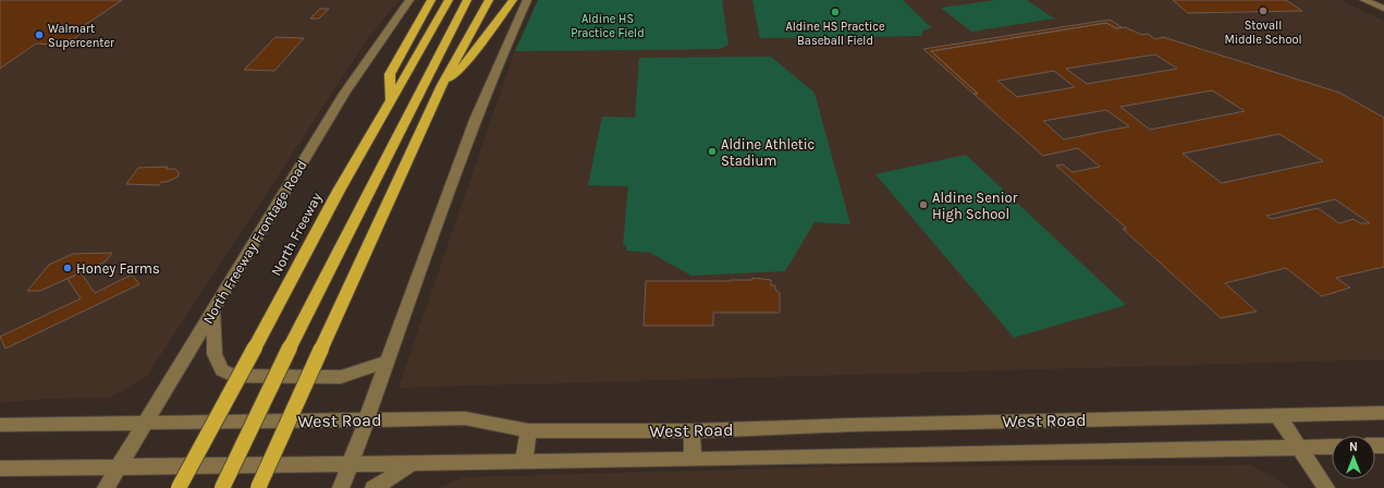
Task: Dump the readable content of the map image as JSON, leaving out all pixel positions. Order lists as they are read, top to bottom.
{
  "streets": {
    "highway": ["North Freeway"],
    "main road": ["North Freeway Frontage Road", "West Road"]
  },
  "crossings": [
    ["North Freeway Frontage Road", "West Road"]
  ],
  "parks": ["Aldine HS Practice Field"],
  "places": [
    "Stovall Middle School",
    "Aldine HS Practice Baseball Field",
    "Walmart Supercenter",
    "Aldine Athletic Stadium",
    "Aldine Senior High School",
    "Honey Farms"
  ],
  "north": "top"
}
